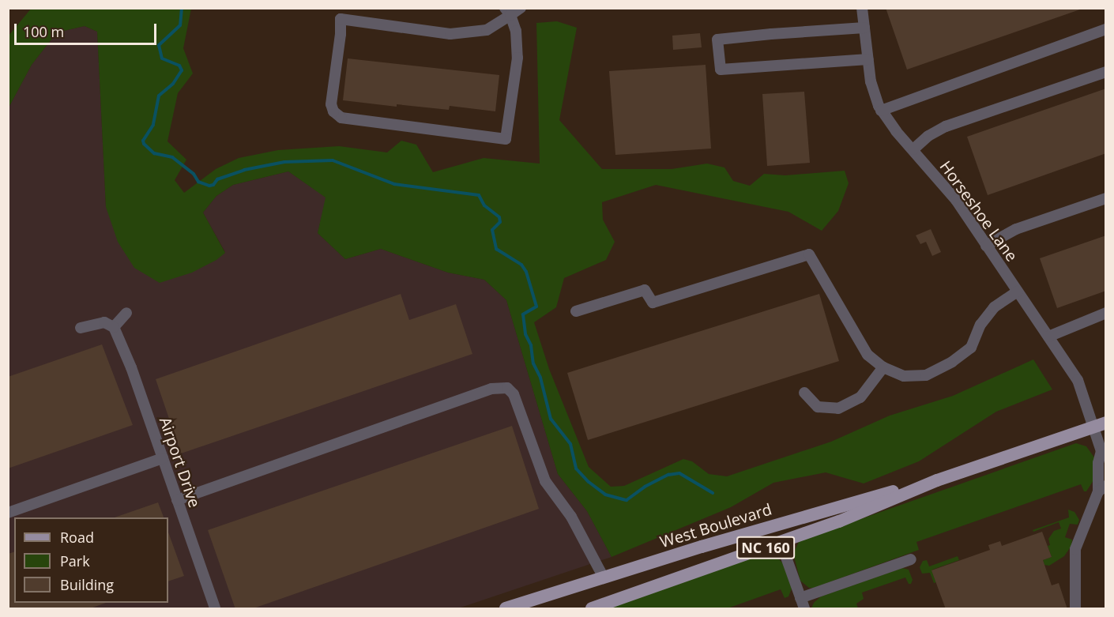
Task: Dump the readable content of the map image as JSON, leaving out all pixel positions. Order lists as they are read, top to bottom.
{
  "streets": {
    "main road": ["West Boulevard", "NC 160"],
    "street": ["Horseshoe Lane", "Airport Drive"]
  },
  "crossings": [
    ["Horseshoe Lane", "West Boulevard"]
  ],
  "legend": ["Road", "Park", "Building"],
  "scale_bar": "100 m"
}
